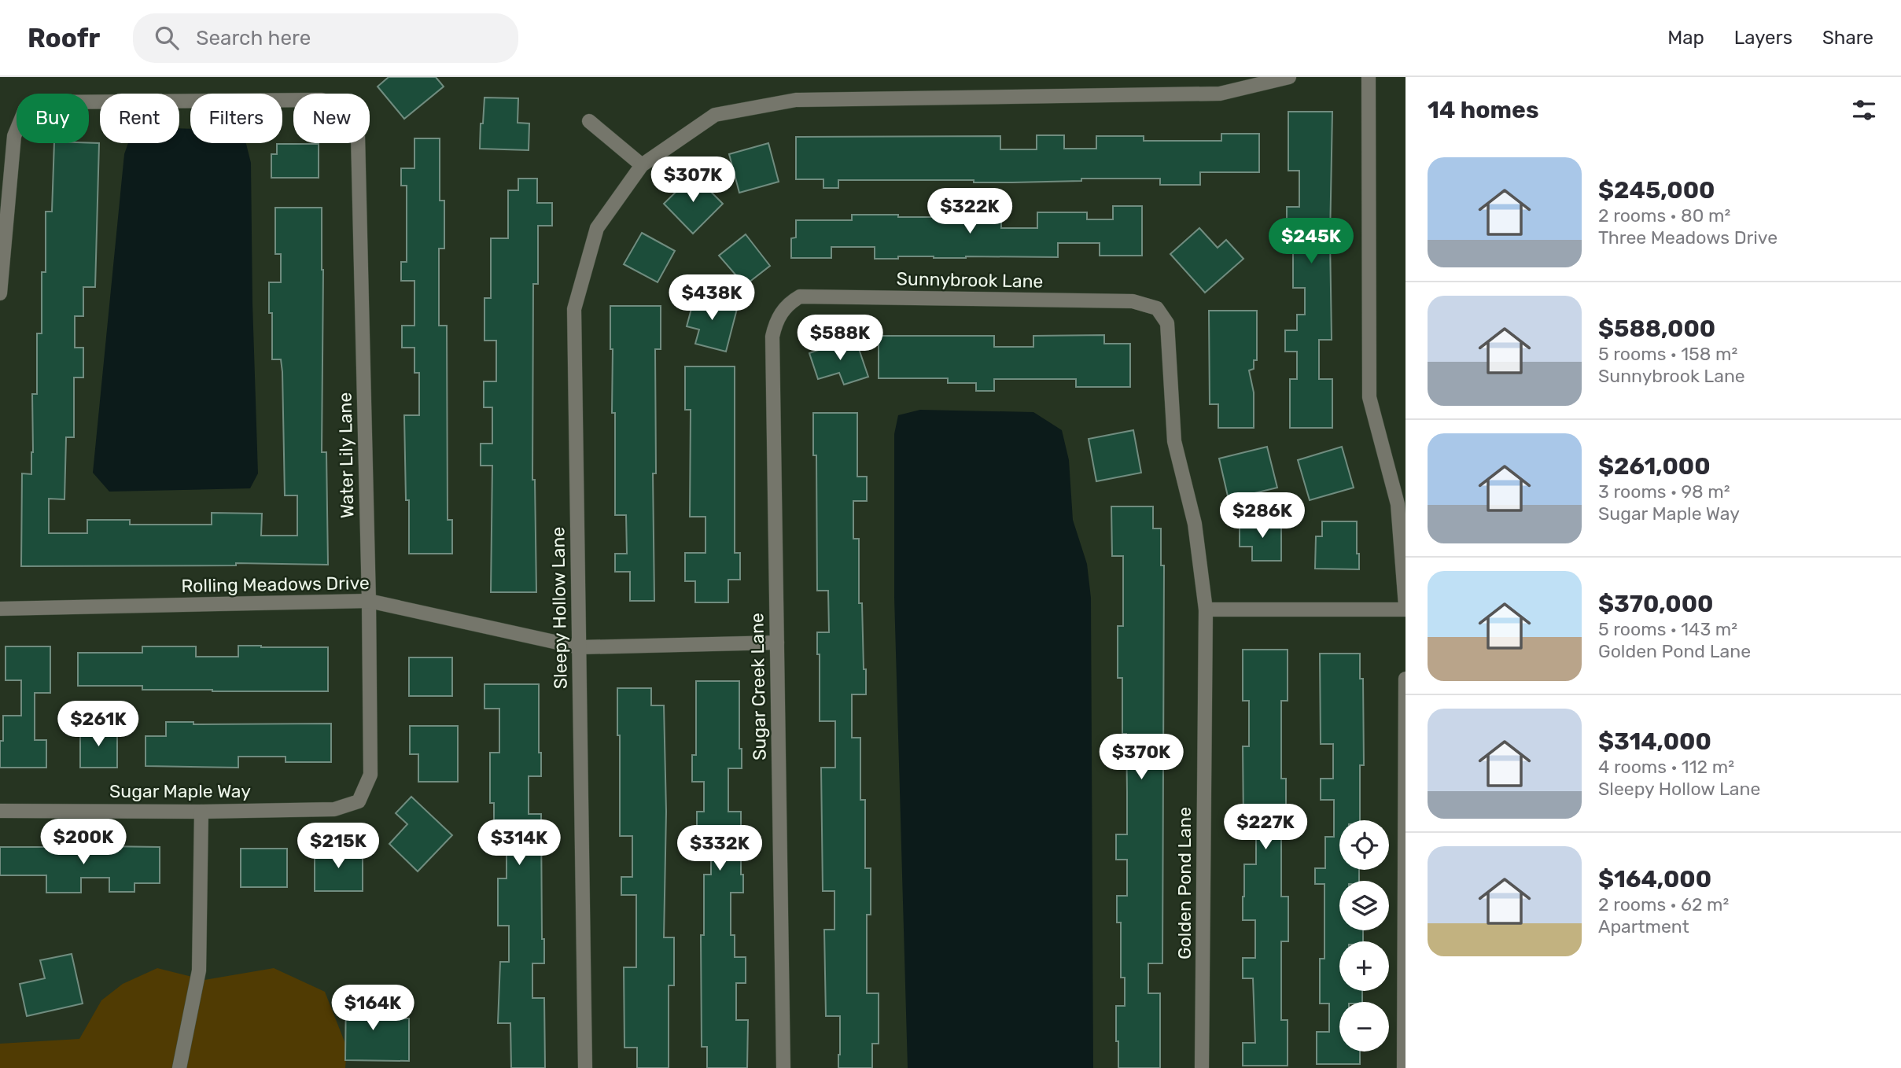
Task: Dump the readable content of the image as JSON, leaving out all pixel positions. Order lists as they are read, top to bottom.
{
  "streets": {
    "street": [
      "Sunnybrook Lane",
      "Water Lily Lane",
      "Rolling Meadows Drive",
      "Sleepy Hollow Lane",
      "Sugar Creek Lane",
      "Sugar Maple Way",
      "Golden Pond Lane"
    ]
  },
  "crossings": [
    ["Sunnybrook Lane", "Sugar Creek Lane"],
    ["Sunnybrook Lane", "Golden Pond Lane"],
    ["Water Lily Lane", "Rolling Meadows Drive"],
    ["Water Lily Lane", "Sugar Maple Way"],
    ["Rolling Meadows Drive", "Sleepy Hollow Lane"],
    ["Rolling Meadows Drive", "Sugar Creek Lane"]
  ],
  "page": {
    "header": "Roofr",
    "search": "Search here",
    "nav": ["Map", "Layers", "Share"],
    "heading": "14 homes",
    "chip": [
      "Buy",
      "Rent",
      "Filters",
      "New"
    ],
    "list": [
      {
        "name": "$245,000",
        "note": "2 rooms · 80 m² · Three Meadows Drive"
      },
      {
        "name": "$588,000",
        "note": "5 rooms · 158 m² · Sunnybrook Lane"
      },
      {
        "name": "$261,000",
        "note": "3 rooms · 98 m² · Sugar Maple Way"
      },
      {
        "name": "$370,000",
        "note": "5 rooms · 143 m² · Golden Pond Lane"
      },
      {
        "name": "$314,000",
        "note": "4 rooms · 112 m² · Sleepy Hollow Lane"
      },
      {
        "name": "$164,000",
        "note": "2 rooms · 62 m² · Apartment"
      }
    ],
    "price": [
      "$307K",
      "$322K",
      "$245K",
      "$438K",
      "$588K",
      "$286K",
      "$261K",
      "$370K",
      "$227K",
      "$200K",
      "$314K",
      "$215K",
      "$332K",
      "$164K"
    ],
    "map_buttons": ["+", "−"]
  }
}
